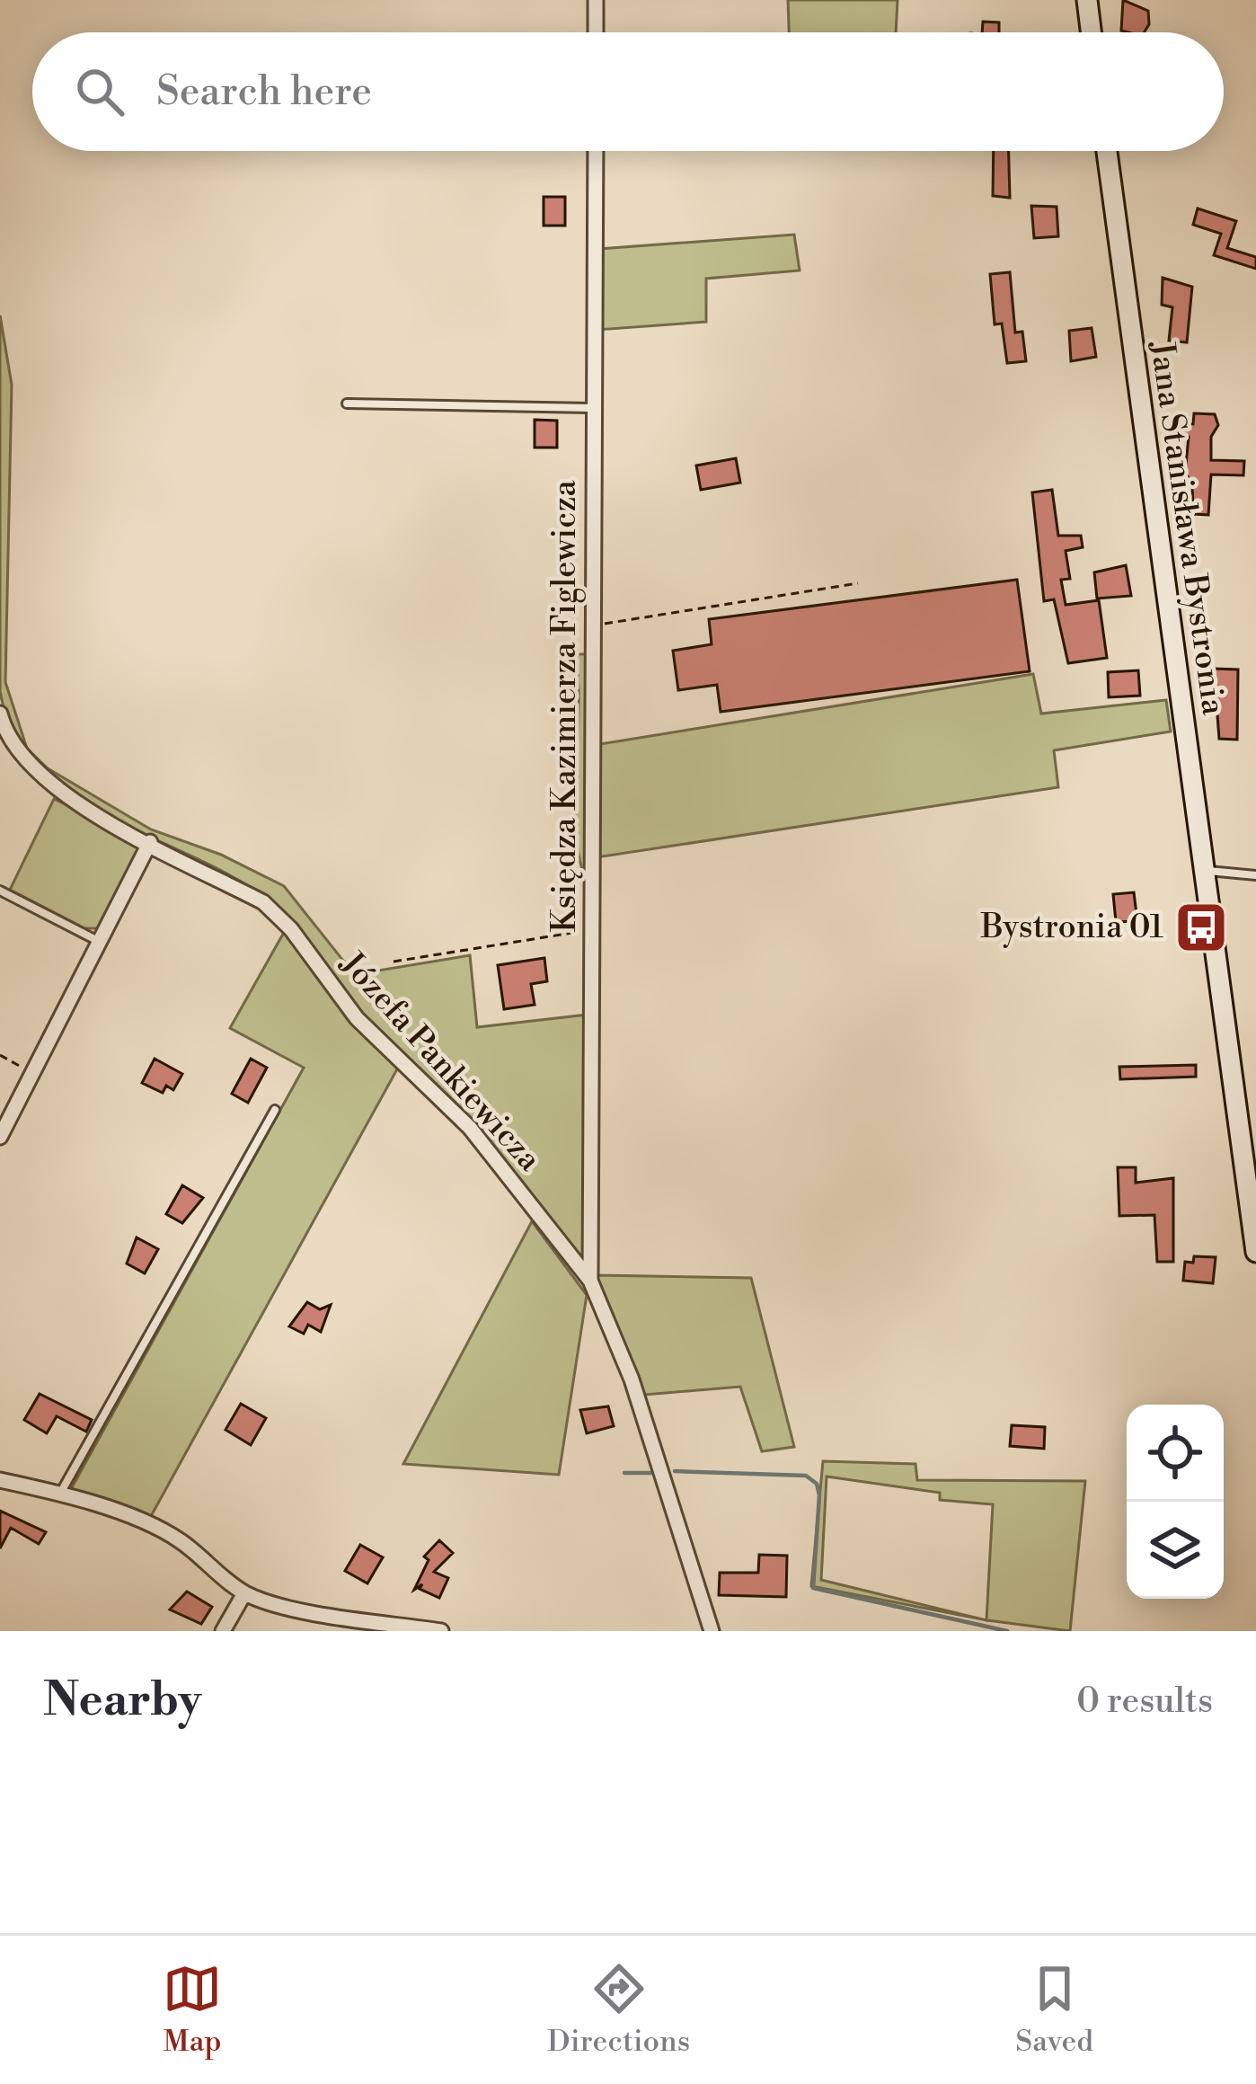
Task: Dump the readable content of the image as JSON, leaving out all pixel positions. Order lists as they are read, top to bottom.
{
  "streets": {
    "street": ["Jana Stanisława Bystronia", "Księdza Kazimierza Figlewicza", "Józefa Pankiewicza"]
  },
  "crossings": [
    ["Księdza Kazimierza Figlewicza", "Józefa Pankiewicza"]
  ],
  "places": {
    "bus stop": ["Bystronia 01"]
  },
  "page": {
    "search": "Search here",
    "heading": ["Nearby", "0 results"],
    "nav": ["Map", "Directions", "Saved"]
  }
}
